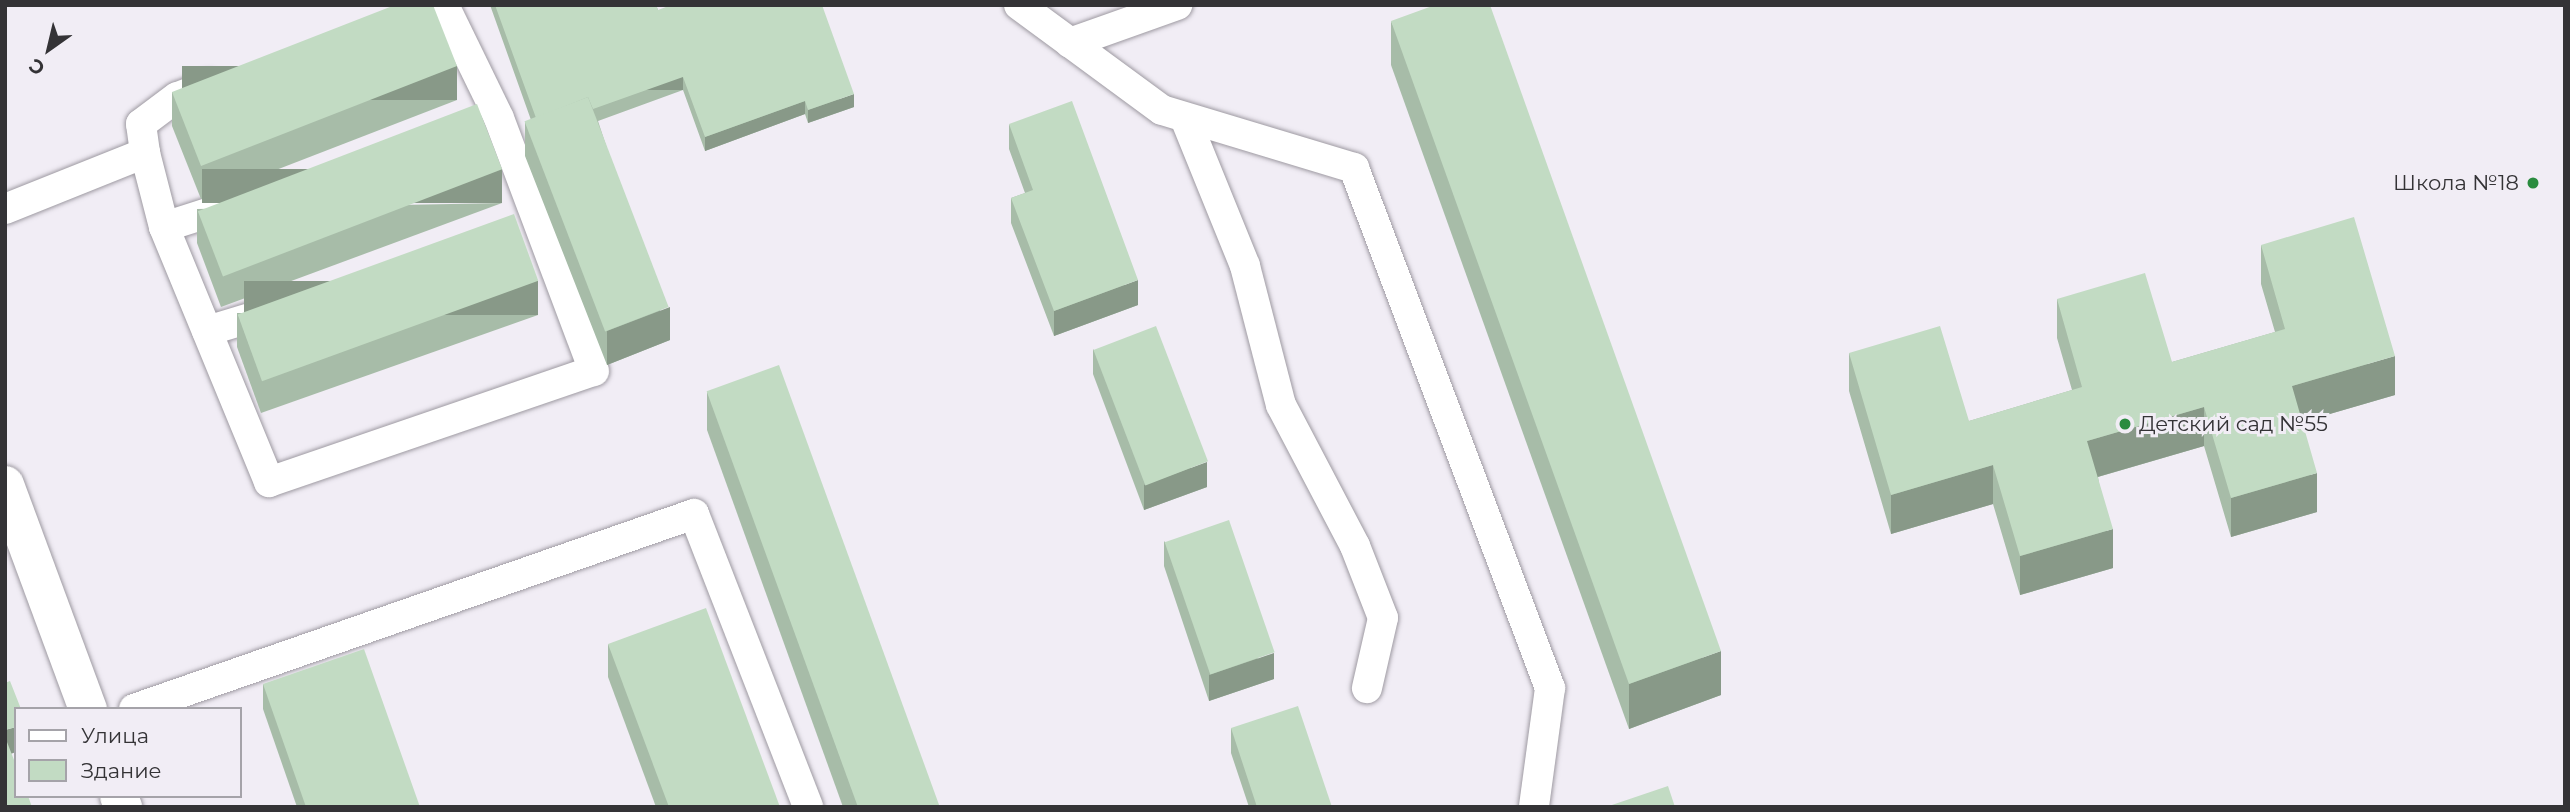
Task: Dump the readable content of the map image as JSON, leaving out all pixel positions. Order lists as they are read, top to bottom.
{
  "places": ["Школа №18", "Детский сад №55"],
  "legend": ["Улица", "Здание"],
  "north": "bottom left"
}
